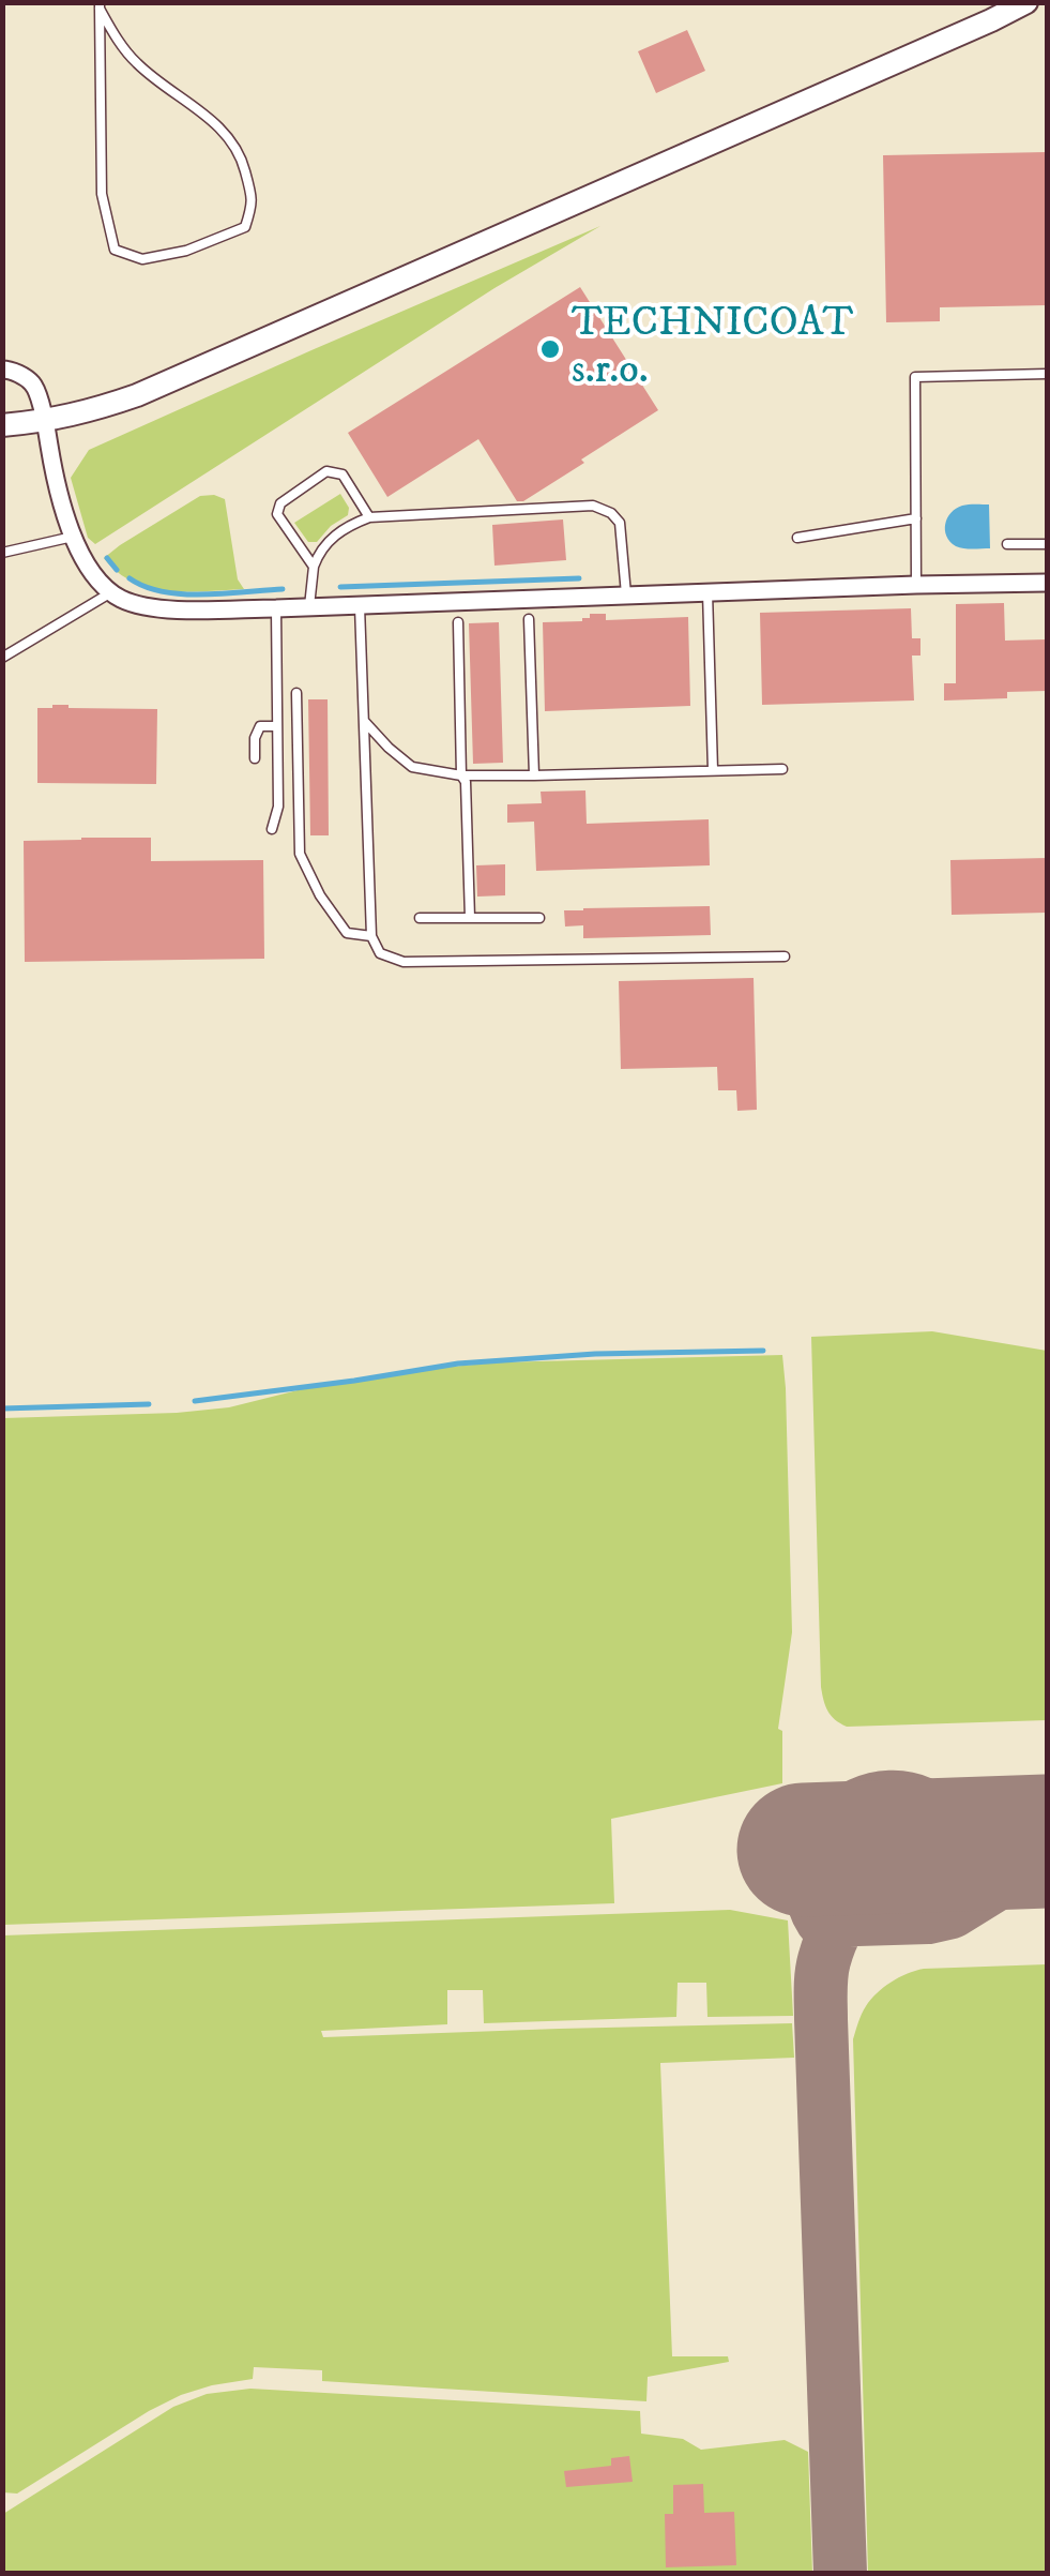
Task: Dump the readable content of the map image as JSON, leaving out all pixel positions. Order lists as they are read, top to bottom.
{
  "places": ["TECHNICOAT s.r.o."]
}
